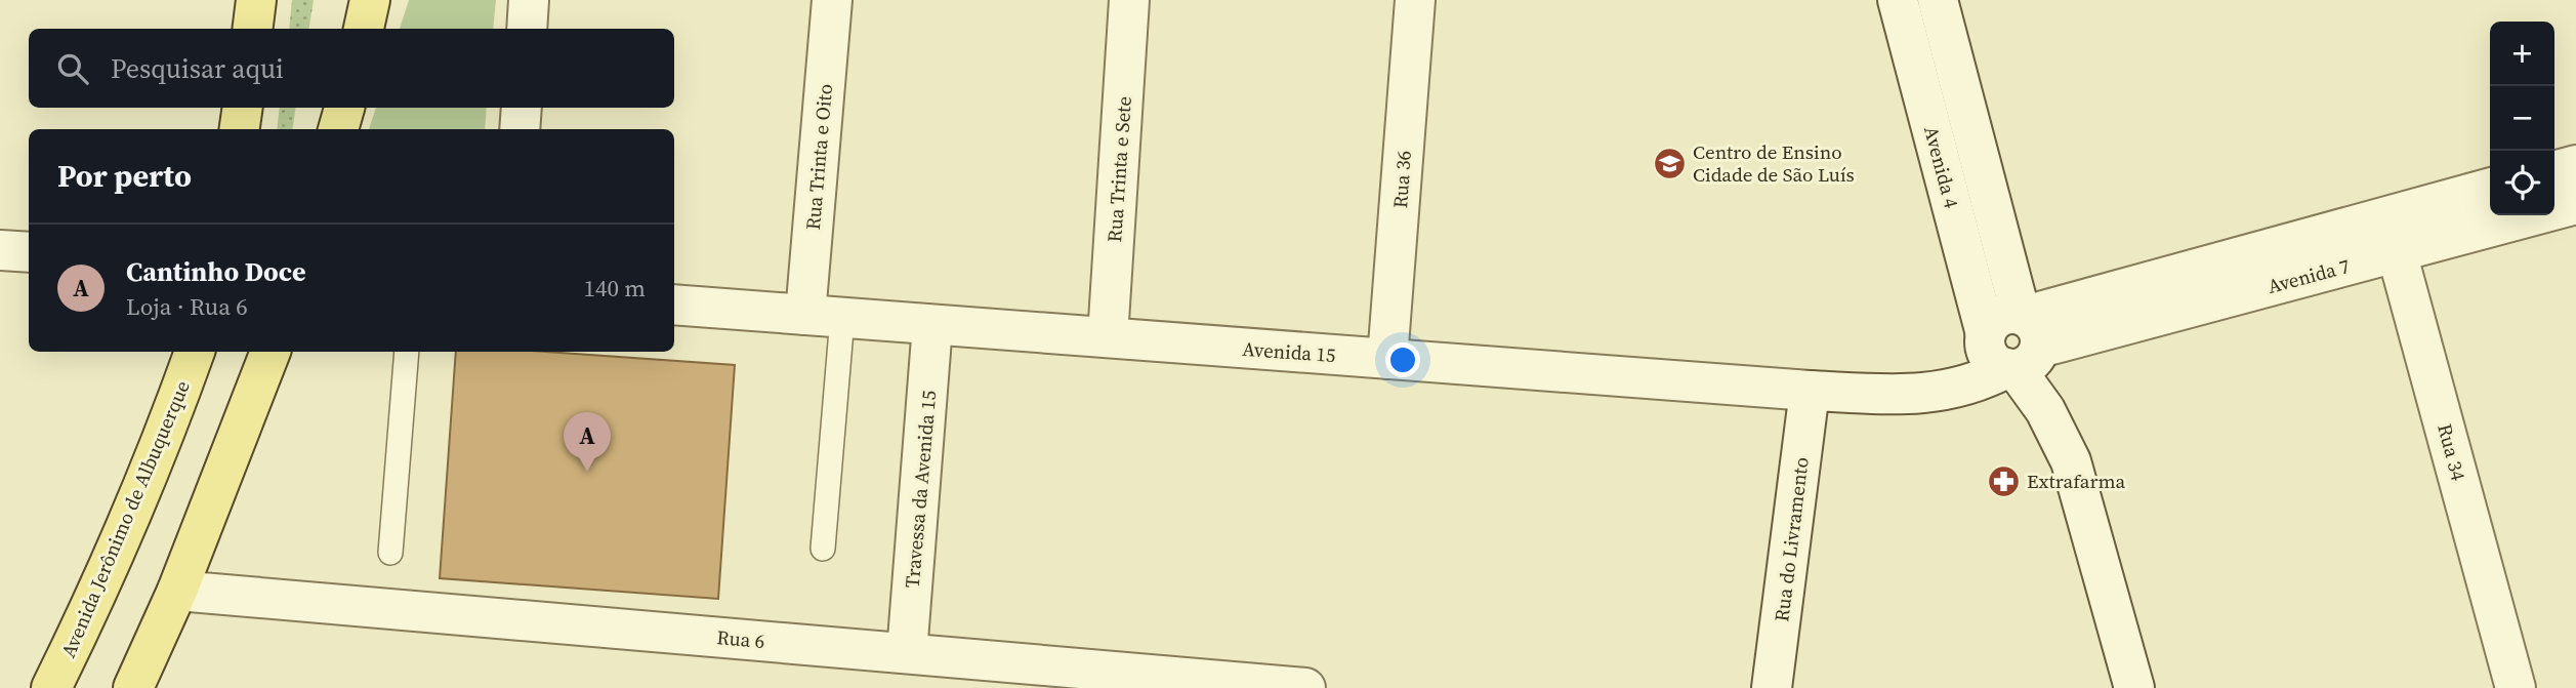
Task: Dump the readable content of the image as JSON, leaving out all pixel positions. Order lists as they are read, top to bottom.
{
  "streets": {
    "main road": ["Avenida Jerônimo de Albuquerque"],
    "street": [
      "Rua Trinta e Oito",
      "Avenida 4",
      "Rua Trinta e Sete",
      "Rua 36",
      "Avenida 7",
      "Avenida 15",
      "Rua 34",
      "Travessa da Avenida 15",
      "Rua do Livramento",
      "Rua 6"
    ]
  },
  "crossings": [
    ["Rua Trinta e Oito", "Avenida 15"],
    ["Avenida 4", "Avenida 7"],
    ["Avenida 4", "Avenida 15"],
    ["Rua Trinta e Sete", "Avenida 15"],
    ["Rua 36", "Avenida 15"],
    ["Avenida 7", "Avenida 15"],
    ["Avenida 7", "Rua 34"],
    ["Avenida 15", "Travessa da Avenida 15"],
    ["Avenida 15", "Rua do Livramento"],
    ["Travessa da Avenida 15", "Rua 6"]
  ],
  "places": {
    "school or university": ["Centro de Ensino Cidade de São Luís"],
    "pharmacy": ["Extrafarma"]
  },
  "page": {
    "map_buttons": ["+", "−"],
    "search": "Pesquisar aqui",
    "heading": "Por perto",
    "list": [
      {
        "mark": "A",
        "name": "Cantinho Doce",
        "note": "Loja · Rua 6",
        "value": "140 m"
      }
    ],
    "pins": "A"
  }
}
